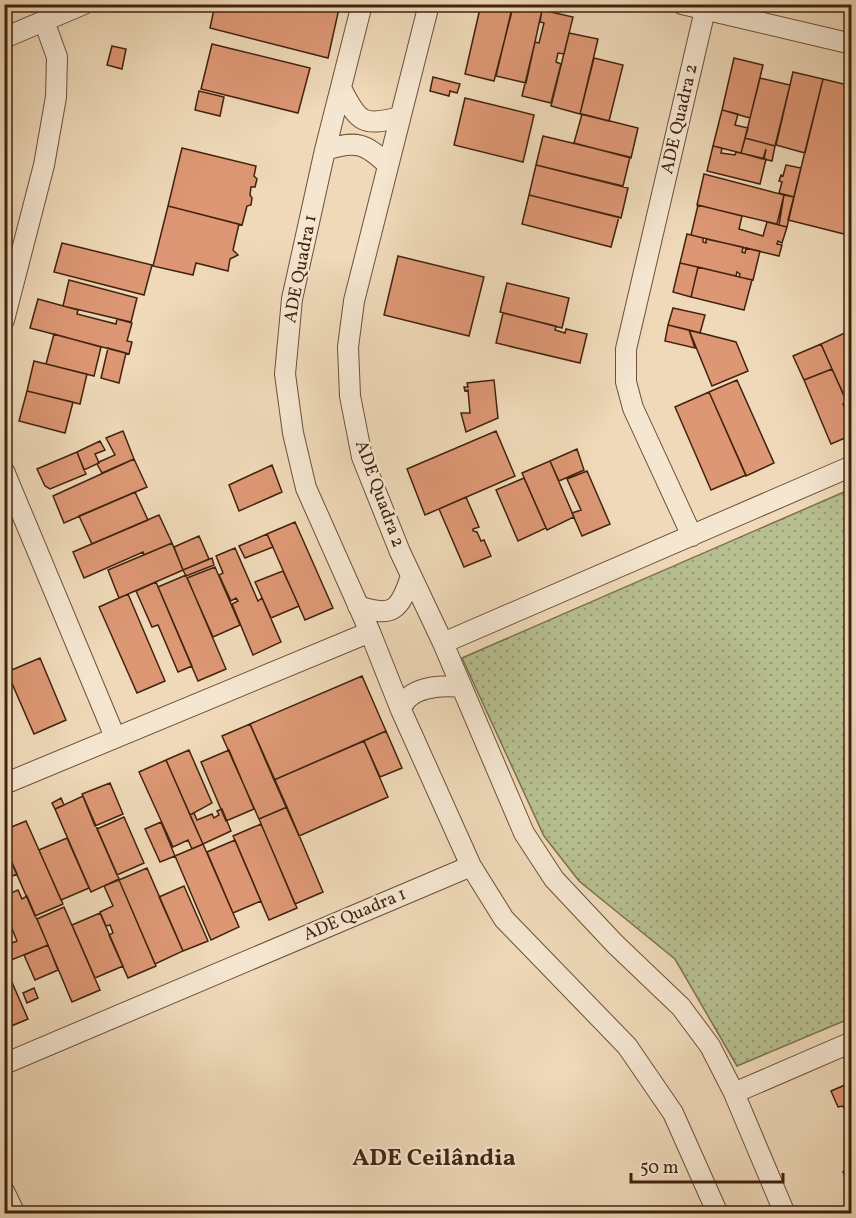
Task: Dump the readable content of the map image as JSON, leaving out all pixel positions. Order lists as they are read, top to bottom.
{
  "streets": {
    "street": ["ADE Quadra 2", "ADE Quadra 1"]
  },
  "districts": ["ADE Ceilândia"],
  "scale_bar": "50 m"
}
